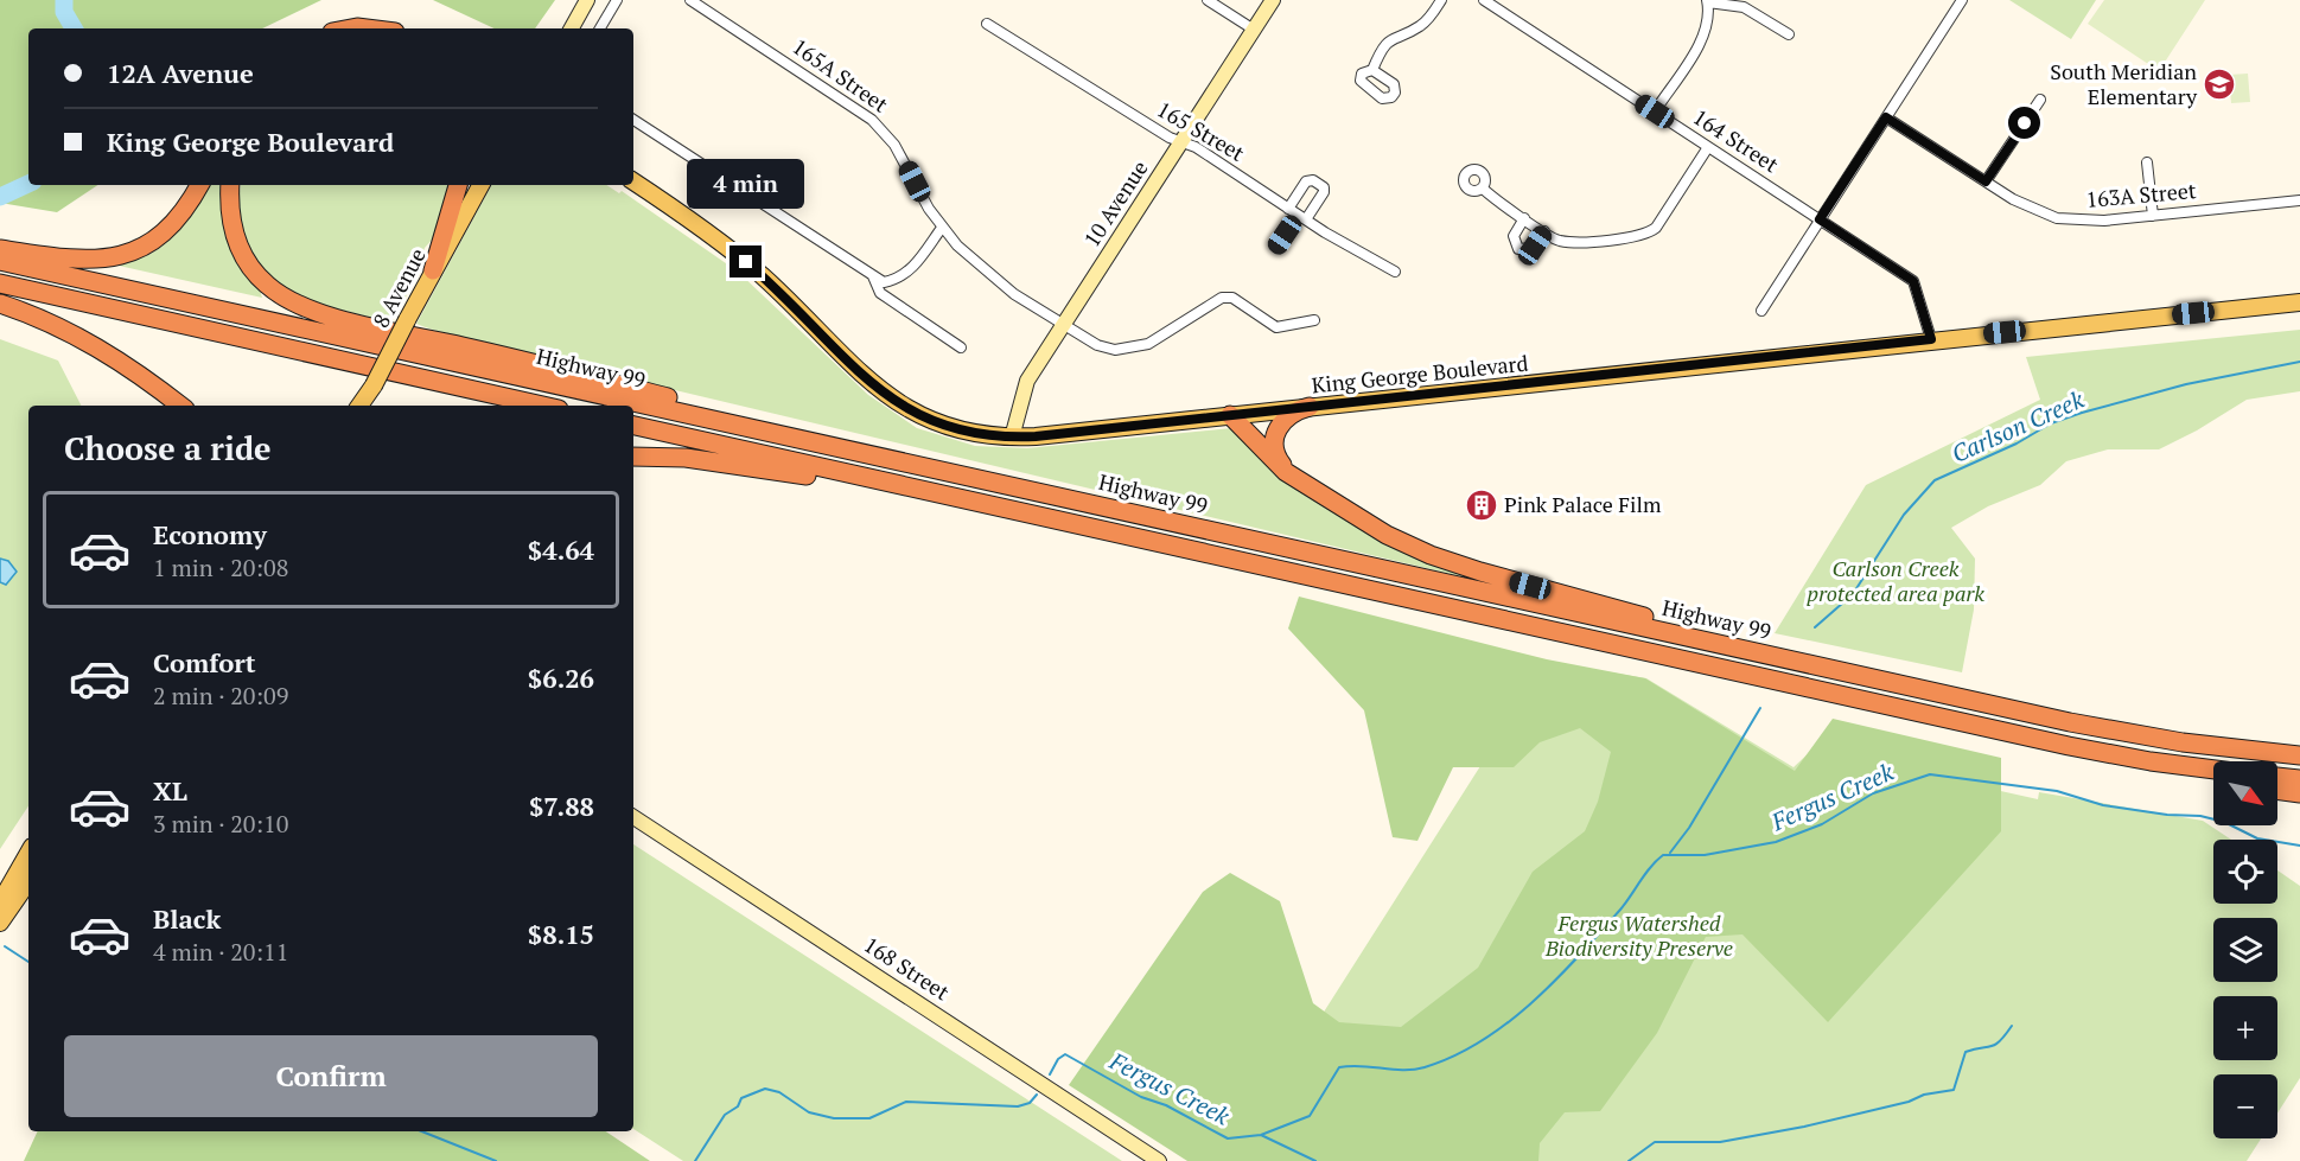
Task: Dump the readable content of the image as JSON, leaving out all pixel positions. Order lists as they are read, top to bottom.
{
  "streets": {
    "highway": ["Highway 99"],
    "main road": [
      "10 Avenue",
      "8 Avenue",
      "King George Boulevard",
      "168 Street"
    ],
    "street": [
      "165A Street",
      "165 Street",
      "164 Street",
      "163A Street"
    ]
  },
  "crossings": [
    ["165A Street", "10 Avenue"],
    ["165 Street", "10 Avenue"],
    ["164 Street", "King George Boulevard"],
    ["10 Avenue", "King George Boulevard"]
  ],
  "water": ["Carlson Creek", "Fergus Creek"],
  "parks": ["Carlson Creek protected area park", "Fergus Watershed Biodiversity Preserve"],
  "places": {
    "school or university": ["South Meridian Elementary"],
    "building": ["Pink Palace Film"]
  },
  "north": "bottom right",
  "page": {
    "banner": ["12A Avenue", "King George Boulevard"],
    "bubble": "4 min",
    "heading": "Choose a ride",
    "list": [
      {
        "name": "Economy",
        "note": "1 min · 20:08",
        "value": "$4.64"
      },
      {
        "name": "Comfort",
        "note": "2 min · 20:09",
        "value": "$6.26"
      },
      {
        "name": "XL",
        "note": "3 min · 20:10",
        "value": "$7.88"
      },
      {
        "name": "Black",
        "note": "4 min · 20:11",
        "value": "$8.15"
      }
    ],
    "map_buttons": ["+", "−"],
    "buttons": "Confirm"
  }
}
